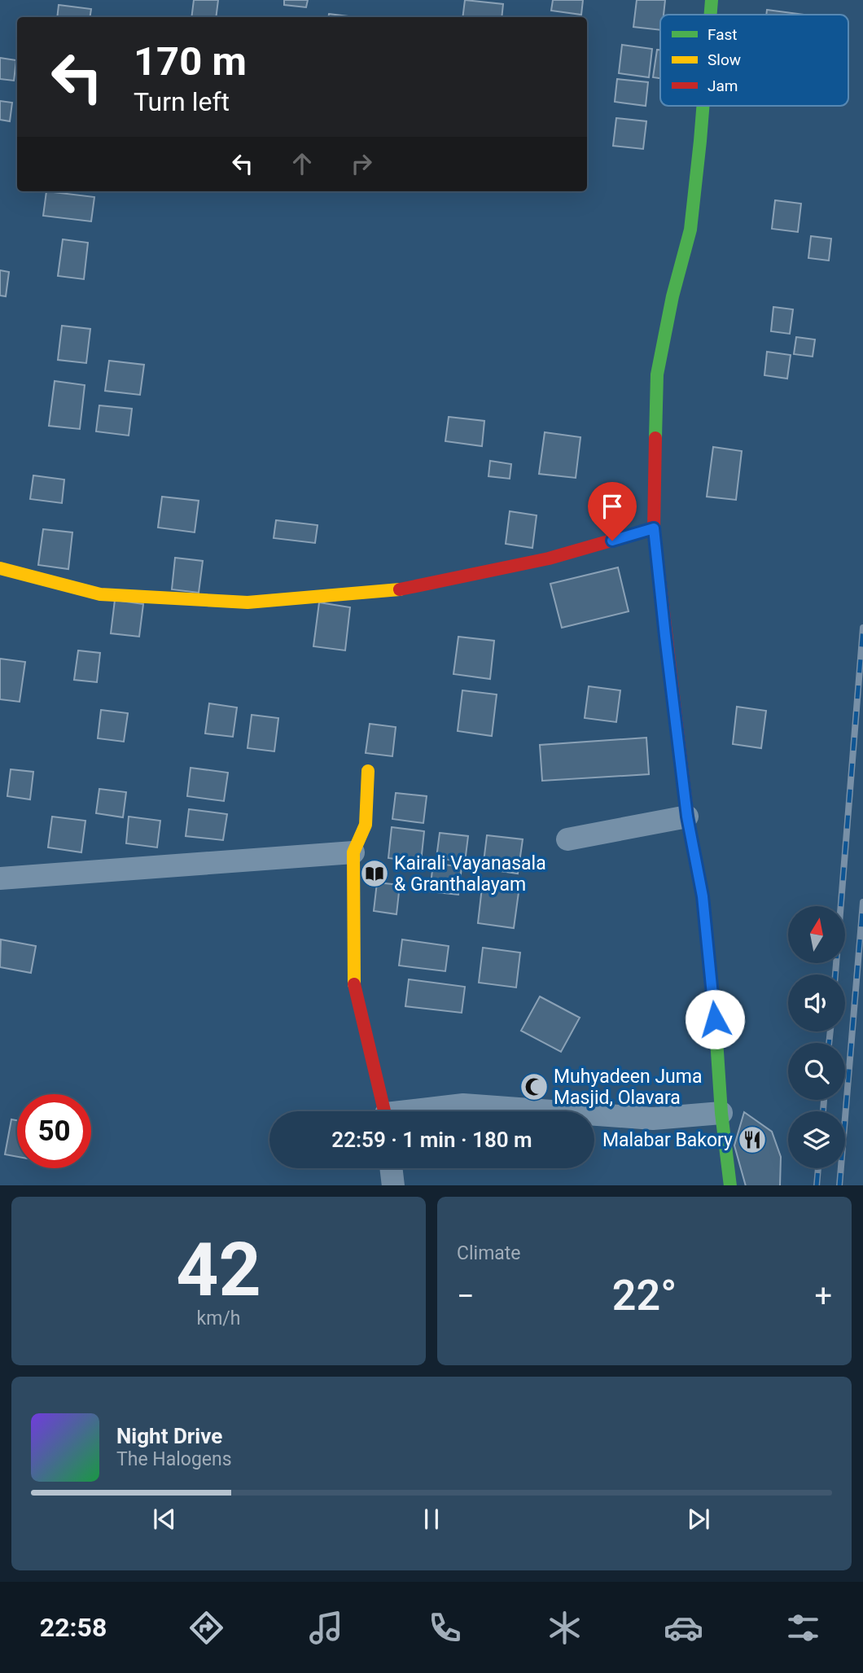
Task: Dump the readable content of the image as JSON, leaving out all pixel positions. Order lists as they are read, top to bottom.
{
  "places": {
    "library": ["Kairali Vayanasala & Granthalayam"],
    "mosque": ["Muhyadeen Juma Masjid, Olavara"],
    "restaurant": ["Malabar Bakory"]
  },
  "legend": ["Fast", "Slow", "Jam"],
  "north": "top",
  "page": {
    "turn": ["170 m", "Turn left"],
    "limit": "50",
    "trip": "22:59 · 1 min · 180 m",
    "tile": [
      ["42", "km/h"],
      "Climate"
    ],
    "heat": ["−", "22°", "+"],
    "song": ["Night Drive", "The Halogens"],
    "tabs": "22:58"
  }
}
